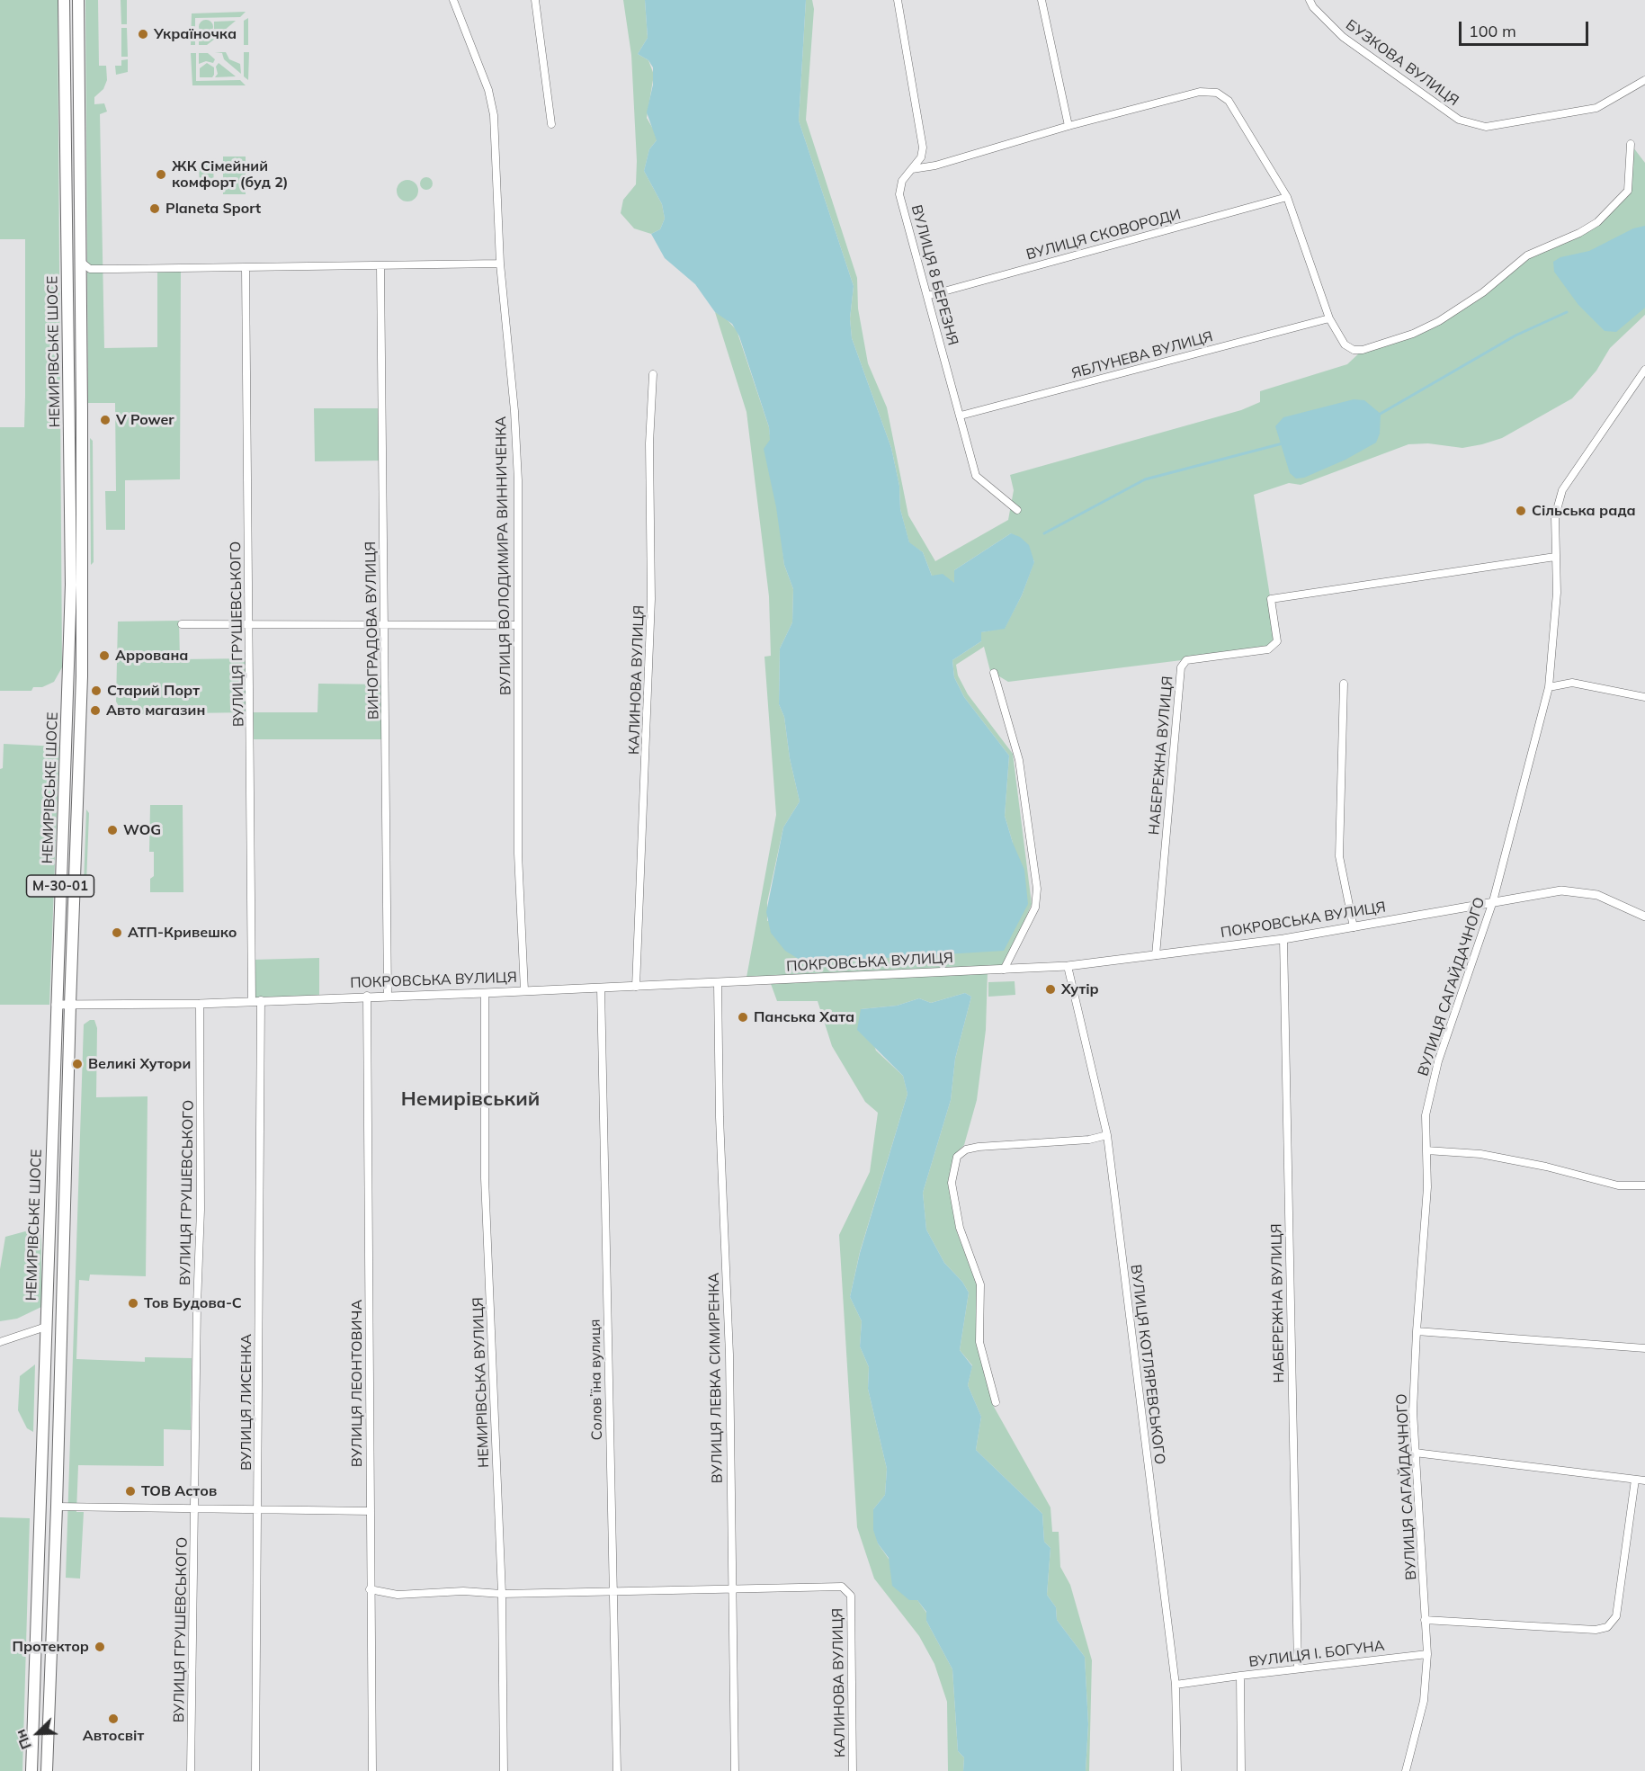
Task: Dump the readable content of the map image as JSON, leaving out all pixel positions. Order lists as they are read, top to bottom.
{
  "streets": {
    "main road": ["НЕМИРІВСЬКЕ ШОСЕ", "М-30-01"],
    "street": [
      "БУЗКОВА ВУЛИЦЯ",
      "ВУЛИЦЯ СКОВОРОДИ",
      "ВУЛИЦЯ 8 БЕРЕЗНЯ",
      "ЯБЛУНЕВА ВУЛИЦЯ",
      "ВУЛИЦЯ ВОЛОДИМИРА ВИННИЧЕНКА",
      "ВИНОГРАДОВА ВУЛИЦЯ",
      "ВУЛИЦЯ ГРУШЕВСЬКОГО",
      "КАЛИНОВА ВУЛИЦЯ",
      "НАБЕРЕЖНА ВУЛИЦЯ",
      "ПОКРОВСЬКА ВУЛИЦЯ",
      "ВУЛИЦЯ САГАЙДАЧНОГО",
      "ВУЛИЦЯ КОТЛЯРЕВСЬКОГО",
      "ВУЛИЦЯ ЛЕВКА СИМИРЕНКА",
      "Соловʼїна вулиця",
      "НЕМИРІВСЬКА ВУЛИЦЯ",
      "ВУЛИЦЯ ЛЕОНТОВИЧА",
      "ВУЛИЦЯ ЛИСЕНКА",
      "ВУЛИЦЯ І. БОГУНА"
    ]
  },
  "crossings": [
    ["ВУЛИЦЯ СКОВОРОДИ", "ВУЛИЦЯ 8 БЕРЕЗНЯ"],
    ["ВУЛИЦЯ 8 БЕРЕЗНЯ", "ЯБЛУНЕВА ВУЛИЦЯ"],
    ["НЕМИРІВСЬКЕ ШОСЕ", "ПОКРОВСЬКА ВУЛИЦЯ"],
    ["ВУЛИЦЯ ВОЛОДИМИРА ВИННИЧЕНКА", "ПОКРОВСЬКА ВУЛИЦЯ"],
    ["ВИНОГРАДОВА ВУЛИЦЯ", "ПОКРОВСЬКА ВУЛИЦЯ"],
    ["ВУЛИЦЯ ГРУШЕВСЬКОГО", "ПОКРОВСЬКА ВУЛИЦЯ"],
    ["КАЛИНОВА ВУЛИЦЯ", "ПОКРОВСЬКА ВУЛИЦЯ"],
    ["КАЛИНОВА ВУЛИЦЯ", "ВУЛИЦЯ ЛЕВКА СИМИРЕНКА"],
    ["НАБЕРЕЖНА ВУЛИЦЯ", "ПОКРОВСЬКА ВУЛИЦЯ"],
    ["НАБЕРЕЖНА ВУЛИЦЯ", "ВУЛИЦЯ САГАЙДАЧНОГО"],
    ["НАБЕРЕЖНА ВУЛИЦЯ", "ВУЛИЦЯ І. БОГУНА"],
    ["ПОКРОВСЬКА ВУЛИЦЯ", "ВУЛИЦЯ САГАЙДАЧНОГО"],
    ["ПОКРОВСЬКА ВУЛИЦЯ", "ВУЛИЦЯ КОТЛЯРЕВСЬКОГО"],
    ["ПОКРОВСЬКА ВУЛИЦЯ", "ВУЛИЦЯ ЛЕВКА СИМИРЕНКА"],
    ["ПОКРОВСЬКА ВУЛИЦЯ", "Соловʼїна вулиця"],
    ["ПОКРОВСЬКА ВУЛИЦЯ", "НЕМИРІВСЬКА ВУЛИЦЯ"],
    ["ПОКРОВСЬКА ВУЛИЦЯ", "ВУЛИЦЯ ЛЕОНТОВИЧА"],
    ["ПОКРОВСЬКА ВУЛИЦЯ", "ВУЛИЦЯ ЛИСЕНКА"],
    ["ВУЛИЦЯ САГАЙДАЧНОГО", "ВУЛИЦЯ І. БОГУНА"]
  ],
  "districts": ["Немирівський"],
  "places": [
    "Україночка",
    "ЖК Сімейний комфорт (буд 2)",
    "Planeta Sport",
    "V Power",
    "Сільська рада",
    "Аррована",
    "Старий Порт",
    "Авто магазин",
    "WOG",
    "АТП-Кривешко",
    "Хутір",
    "Панська Хата",
    "Великі Хутори",
    "Тов Будова-С",
    "ТОВ Астов",
    "Протектор",
    "Автосвіт"
  ],
  "scale_bar": "100 m",
  "north": "bottom left"
}
